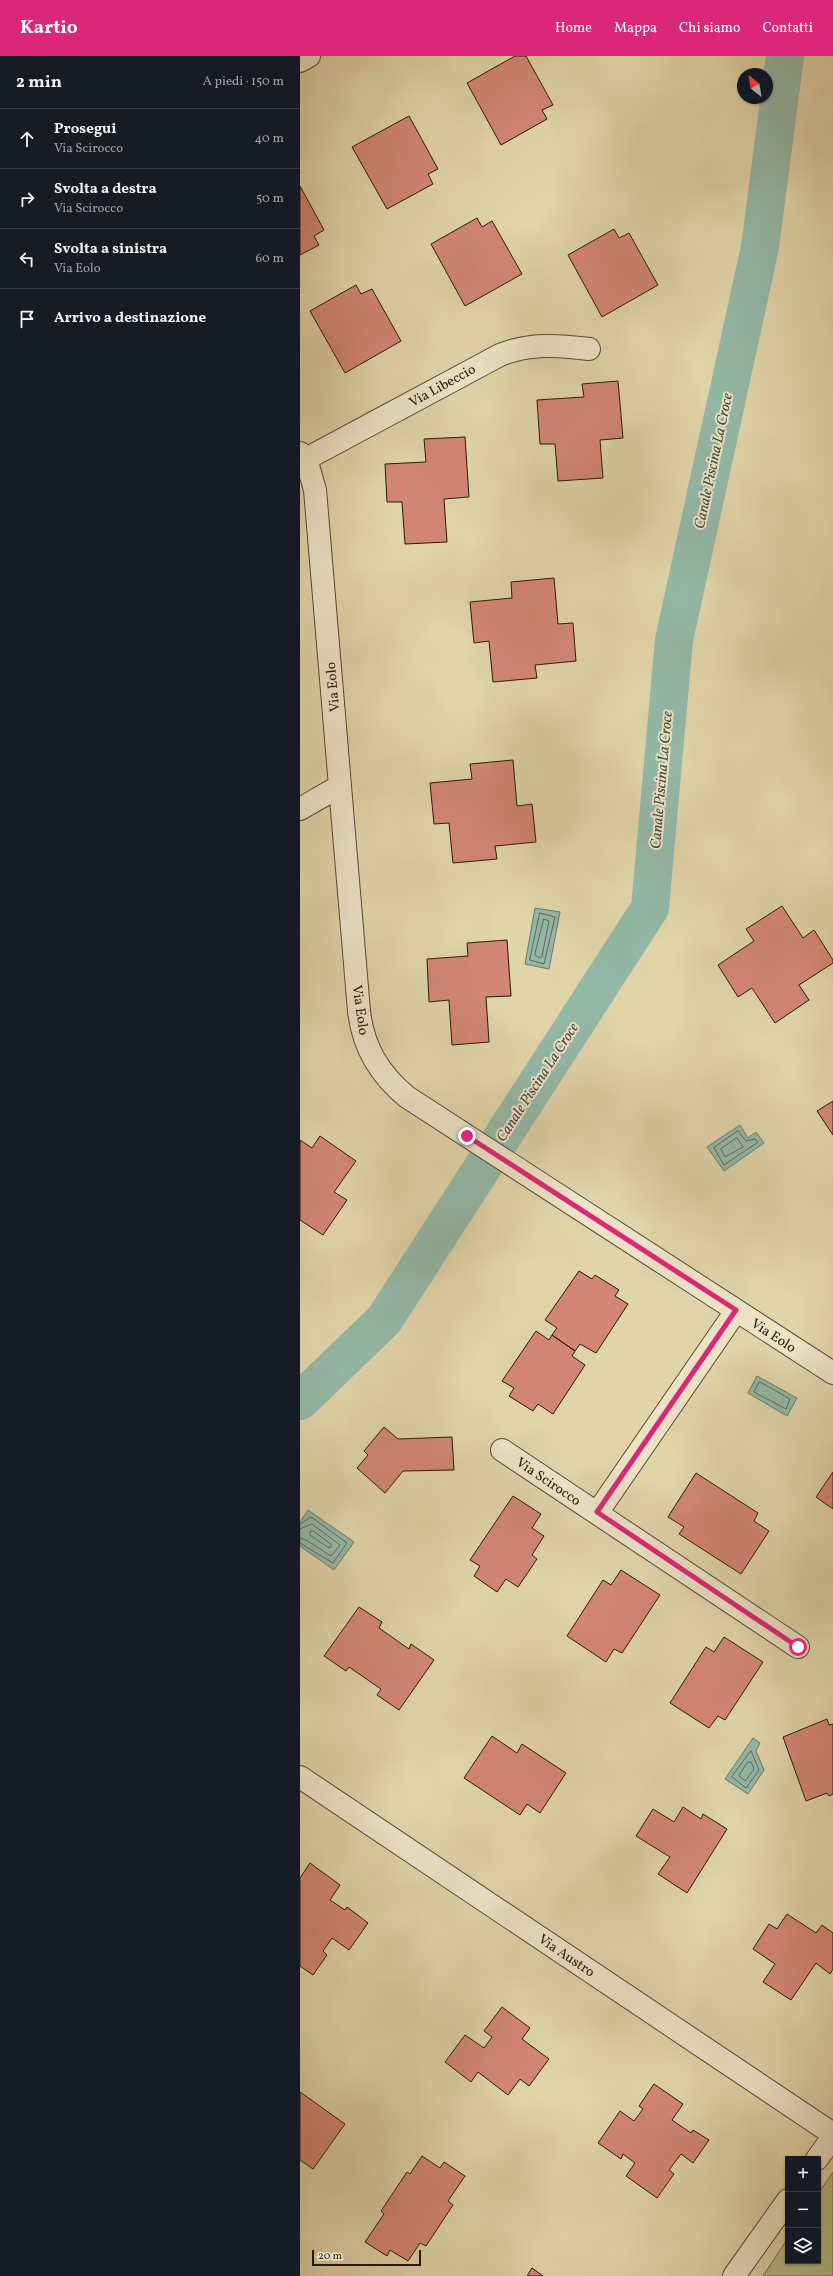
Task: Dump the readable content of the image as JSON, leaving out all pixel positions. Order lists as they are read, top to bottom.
{
  "streets": {
    "street": [
      "Via Libeccio",
      "Via Eolo",
      "Via Scirocco",
      "Via Austro"
    ]
  },
  "crossings": [
    ["Via Libeccio", "Via Eolo"],
    ["Via Eolo", "Via Scirocco"]
  ],
  "water": ["Canale Piscina La Croce"],
  "scale_bar": "20 m",
  "north": "top left",
  "page": {
    "header": "Kartio",
    "nav": [
      "Home",
      "Mappa",
      "Chi siamo",
      "Contatti"
    ],
    "heading": ["2 min", "A piedi · 150 m"],
    "list": [
      ["Prosegui", "Via Scirocco", "40 m"],
      ["Svolta a destra", "Via Scirocco", "50 m"],
      ["Svolta a sinistra", "Via Eolo", "60 m"],
      "Arrivo a destinazione"
    ],
    "map_buttons": ["+", "−"],
    "scale": "20 m"
  }
}
